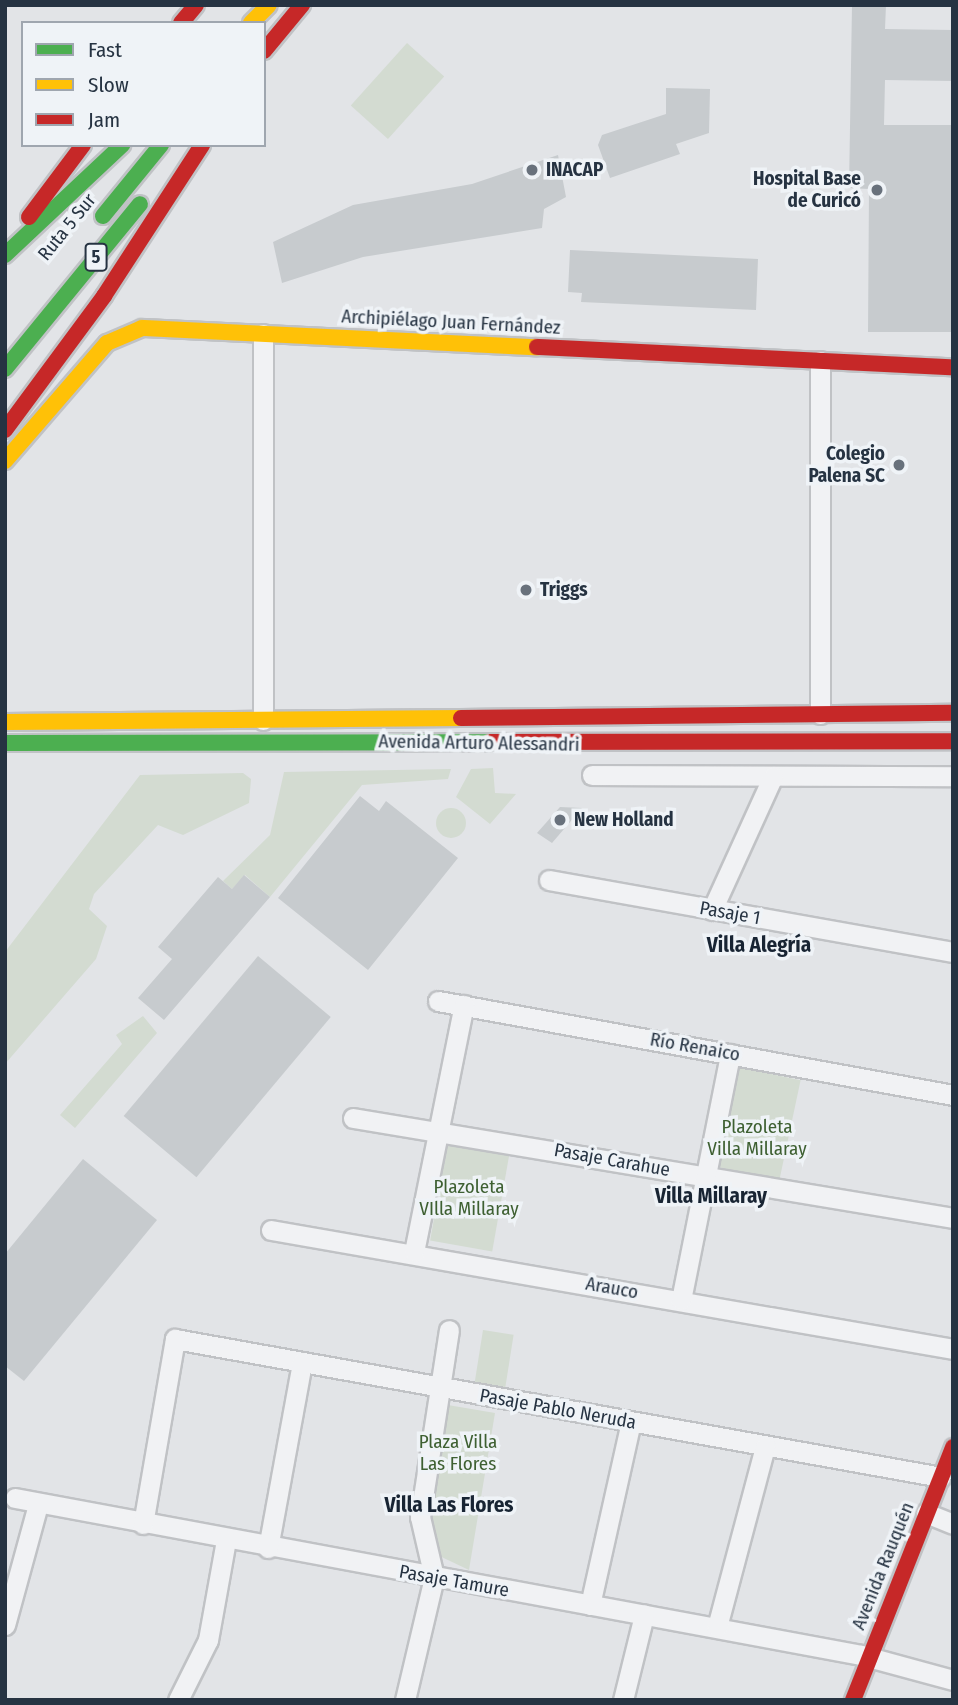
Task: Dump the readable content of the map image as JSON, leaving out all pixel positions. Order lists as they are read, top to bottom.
{
  "streets": {
    "main road": [
      "Ruta 5 Sur",
      "5",
      "Archipiélago Juan Fernández",
      "Avenida Arturo Alessandri",
      "Avenida Rauquén"
    ],
    "street": [
      "Pasaje 1",
      "Río Renaico",
      "Pasaje Carahue",
      "Arauco",
      "Pasaje Pablo Neruda",
      "Pasaje Tamure"
    ]
  },
  "crossings": [
    ["Pasaje Pablo Neruda", "Avenida Rauquén"],
    ["Pasaje Pablo Neruda", "Pasaje Tamure"],
    ["Avenida Rauquén", "Pasaje Tamure"]
  ],
  "districts": ["Villa Alegría", "Villa Millaray", "Villa Las Flores"],
  "parks": ["Plazoleta Villa Millaray", "Plazoleta VIlla Millaray", "Plaza Villa Las Flores"],
  "places": [
    "INACAP",
    "Hospital Base de Curicó",
    "Colegio Palena SC",
    "Triggs",
    "New Holland"
  ],
  "legend": ["Fast", "Slow", "Jam"]
}
